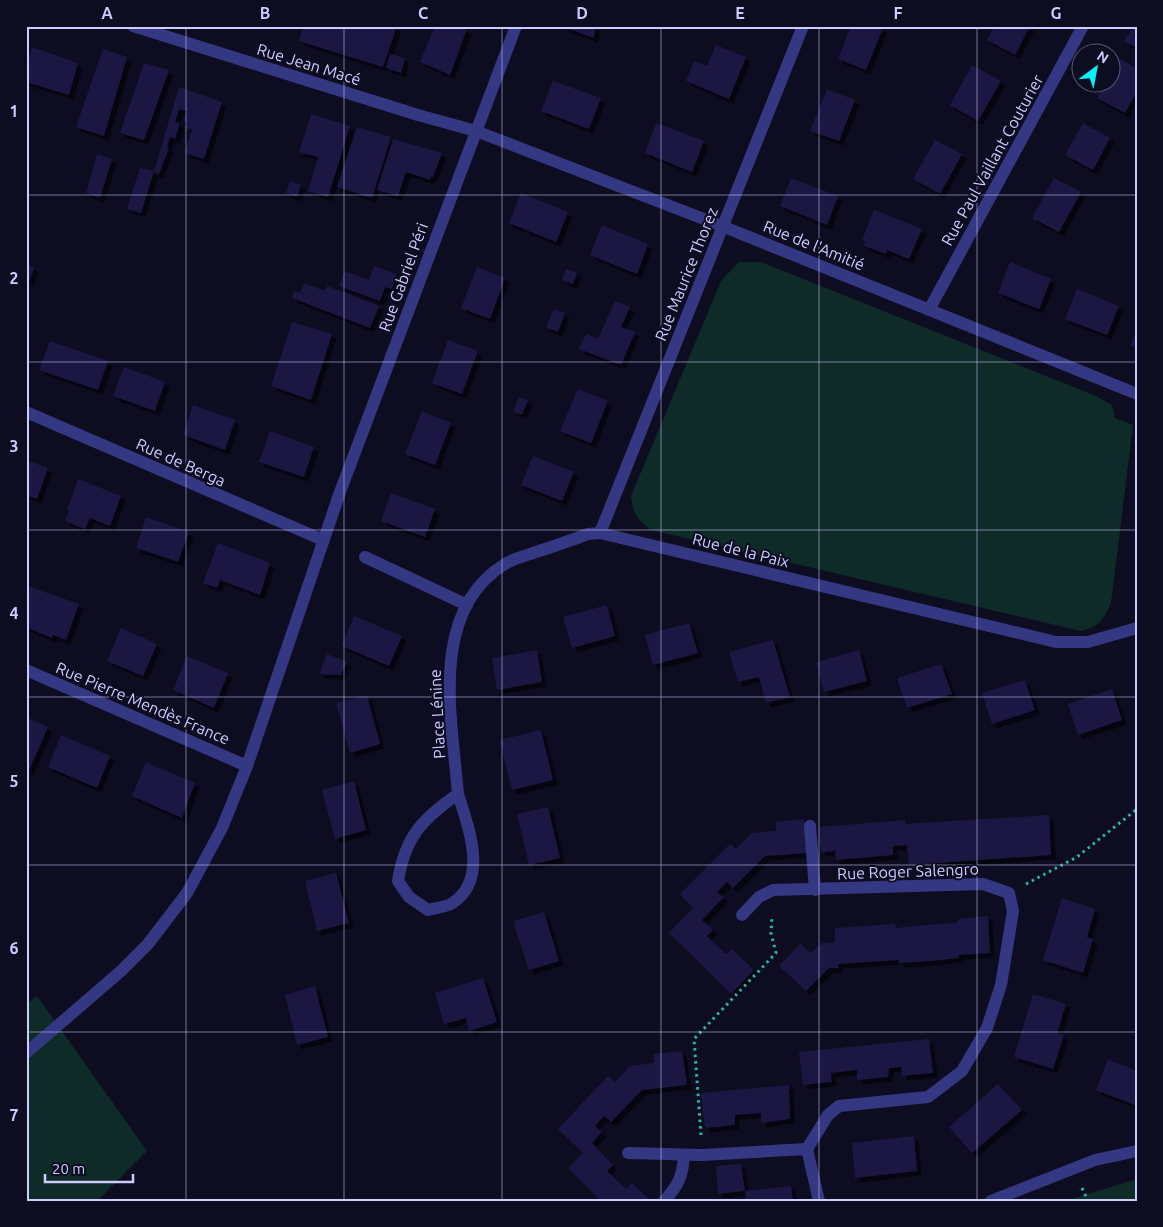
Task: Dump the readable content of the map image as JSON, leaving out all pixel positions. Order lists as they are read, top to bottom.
{
  "streets": {
    "street": [
      "Rue Jean Macé",
      "Rue Paul Vaillant Couturier",
      "Rue de l'Amitié",
      "Rue Maurice Thorez",
      "Rue Gabriel Péri",
      "Rue de Berga",
      "Rue de la Paix",
      "Rue Pierre Mendès France",
      "Place Lénine",
      "Rue Roger Salengro"
    ]
  },
  "crossings": [
    ["Rue Jean Macé", "Rue de l'Amitié"],
    ["Rue Jean Macé", "Rue Gabriel Péri"],
    ["Rue Paul Vaillant Couturier", "Rue de l'Amitié"],
    ["Rue de l'Amitié", "Rue Maurice Thorez"],
    ["Rue de l'Amitié", "Rue Gabriel Péri"],
    ["Rue Maurice Thorez", "Rue de la Paix"],
    ["Rue Gabriel Péri", "Rue de Berga"],
    ["Rue Gabriel Péri", "Rue Pierre Mendès France"],
    ["Rue de la Paix", "Place Lénine"]
  ],
  "scale_bar": "20 m",
  "north": "top right",
  "grid": {
    "columns": [
      "A",
      "B",
      "C",
      "D",
      "E",
      "F",
      "G"
    ],
    "rows": [
      "1",
      "2",
      "3",
      "4",
      "5",
      "6",
      "7"
    ]
  }
}
